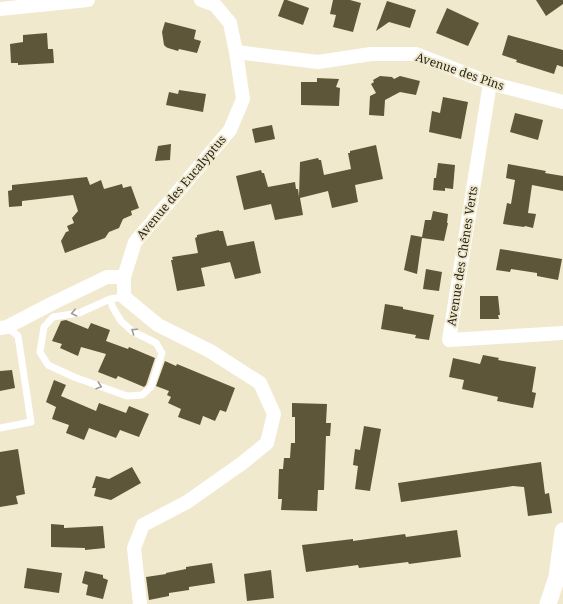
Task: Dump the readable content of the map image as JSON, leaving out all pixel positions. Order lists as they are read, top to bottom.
{
  "streets": {
    "street": ["Avenue des Pins", "Avenue des Eucalyptus", "Avenue des Chênes Verts"]
  },
  "crossings": [
    ["Avenue des Pins", "Avenue des Eucalyptus"],
    ["Avenue des Pins", "Avenue des Chênes Verts"]
  ]
}
